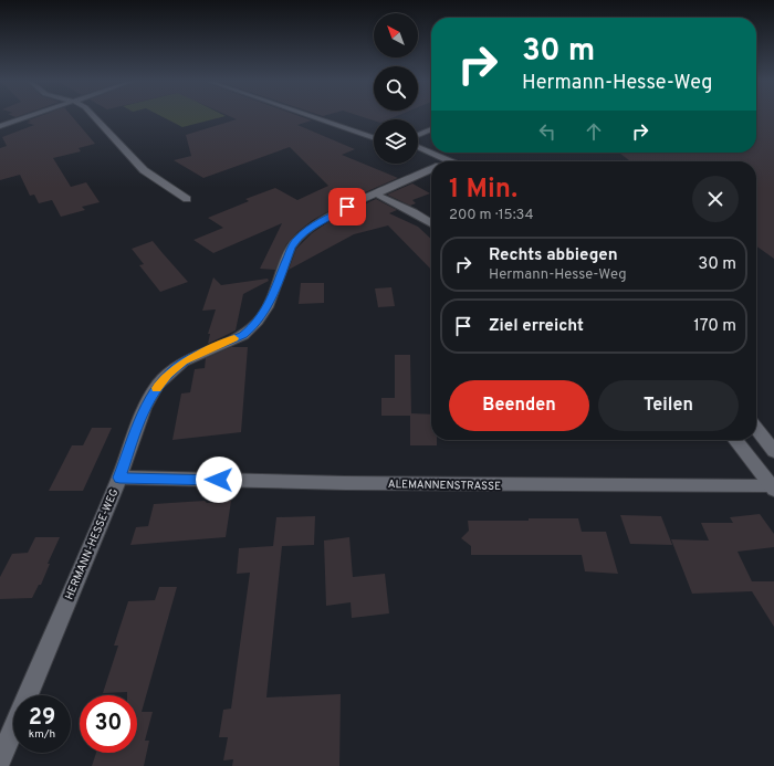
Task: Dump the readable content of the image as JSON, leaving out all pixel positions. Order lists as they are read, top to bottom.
{
  "streets": {
    "street": ["ALEMANNENSTRASSE", "HERMANN-HESSE-WEG"]
  },
  "crossings": [
    ["ALEMANNENSTRASSE", "HERMANN-HESSE-WEG"]
  ],
  "north": "top left",
  "page": {
    "turn": ["30 m", "Hermann-Hesse-Weg"],
    "heading": ["1 Min.", "200 m · 15:34"],
    "list": [
      {
        "name": "Rechts abbiegen",
        "note": "Hermann-Hesse-Weg",
        "value": "30 m"
      },
      {
        "name": "Ziel erreicht",
        "value": "170 m"
      }
    ],
    "buttons": ["Beenden", "Teilen"],
    "speed": "29 km/h",
    "limit": "30"
  }
}
